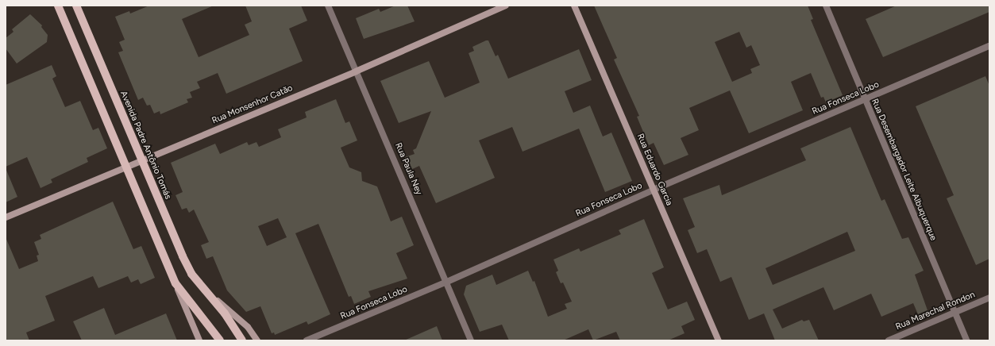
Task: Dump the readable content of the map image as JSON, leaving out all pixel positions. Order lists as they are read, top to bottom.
{
  "streets": {
    "main road": ["Avenida Padre Antônio Tomás"],
    "street": [
      "Rua Fonseca Lobo",
      "Rua Monsenhor Catão",
      "Rua Paula Ney",
      "Rua Eduardo Garcia",
      "Rua Desembargador Leite Albuquerque",
      "Rua Marechal Rondon"
    ]
  },
  "crossings": [
    ["Rua Fonseca Lobo", "Rua Paula Ney"],
    ["Rua Fonseca Lobo", "Rua Eduardo Garcia"],
    ["Rua Fonseca Lobo", "Rua Desembargador Leite Albuquerque"],
    ["Rua Monsenhor Catão", "Avenida Padre Antônio Tomás"],
    ["Rua Monsenhor Catão", "Rua Paula Ney"],
    ["Rua Desembargador Leite Albuquerque", "Rua Marechal Rondon"]
  ]
}
